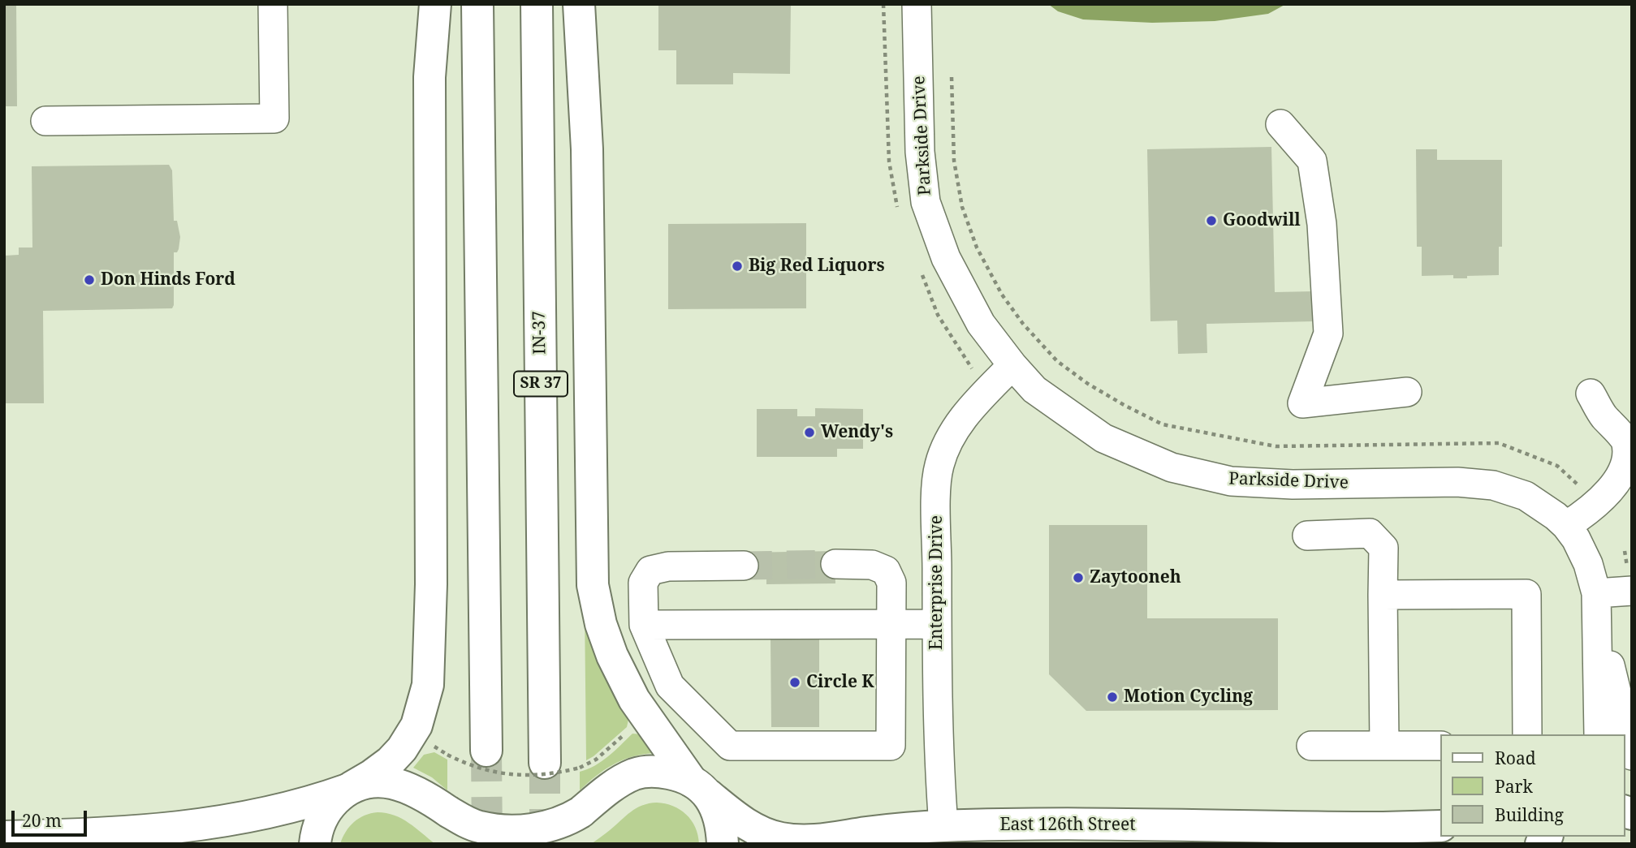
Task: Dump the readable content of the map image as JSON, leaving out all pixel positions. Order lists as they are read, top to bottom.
{
  "streets": {
    "main road": ["IN-37", "SR 37", "East 126th Street"],
    "street": ["Parkside Drive", "Enterprise Drive"]
  },
  "crossings": [
    ["Parkside Drive", "Enterprise Drive"],
    ["Enterprise Drive", "East 126th Street"]
  ],
  "places": [
    "Goodwill",
    "Big Red Liquors",
    "Don Hinds Ford",
    "Wendy's",
    "Zaytooneh",
    "Circle K",
    "Motion Cycling"
  ],
  "legend": ["Road", "Park", "Building"],
  "scale_bar": "20 m"
}
